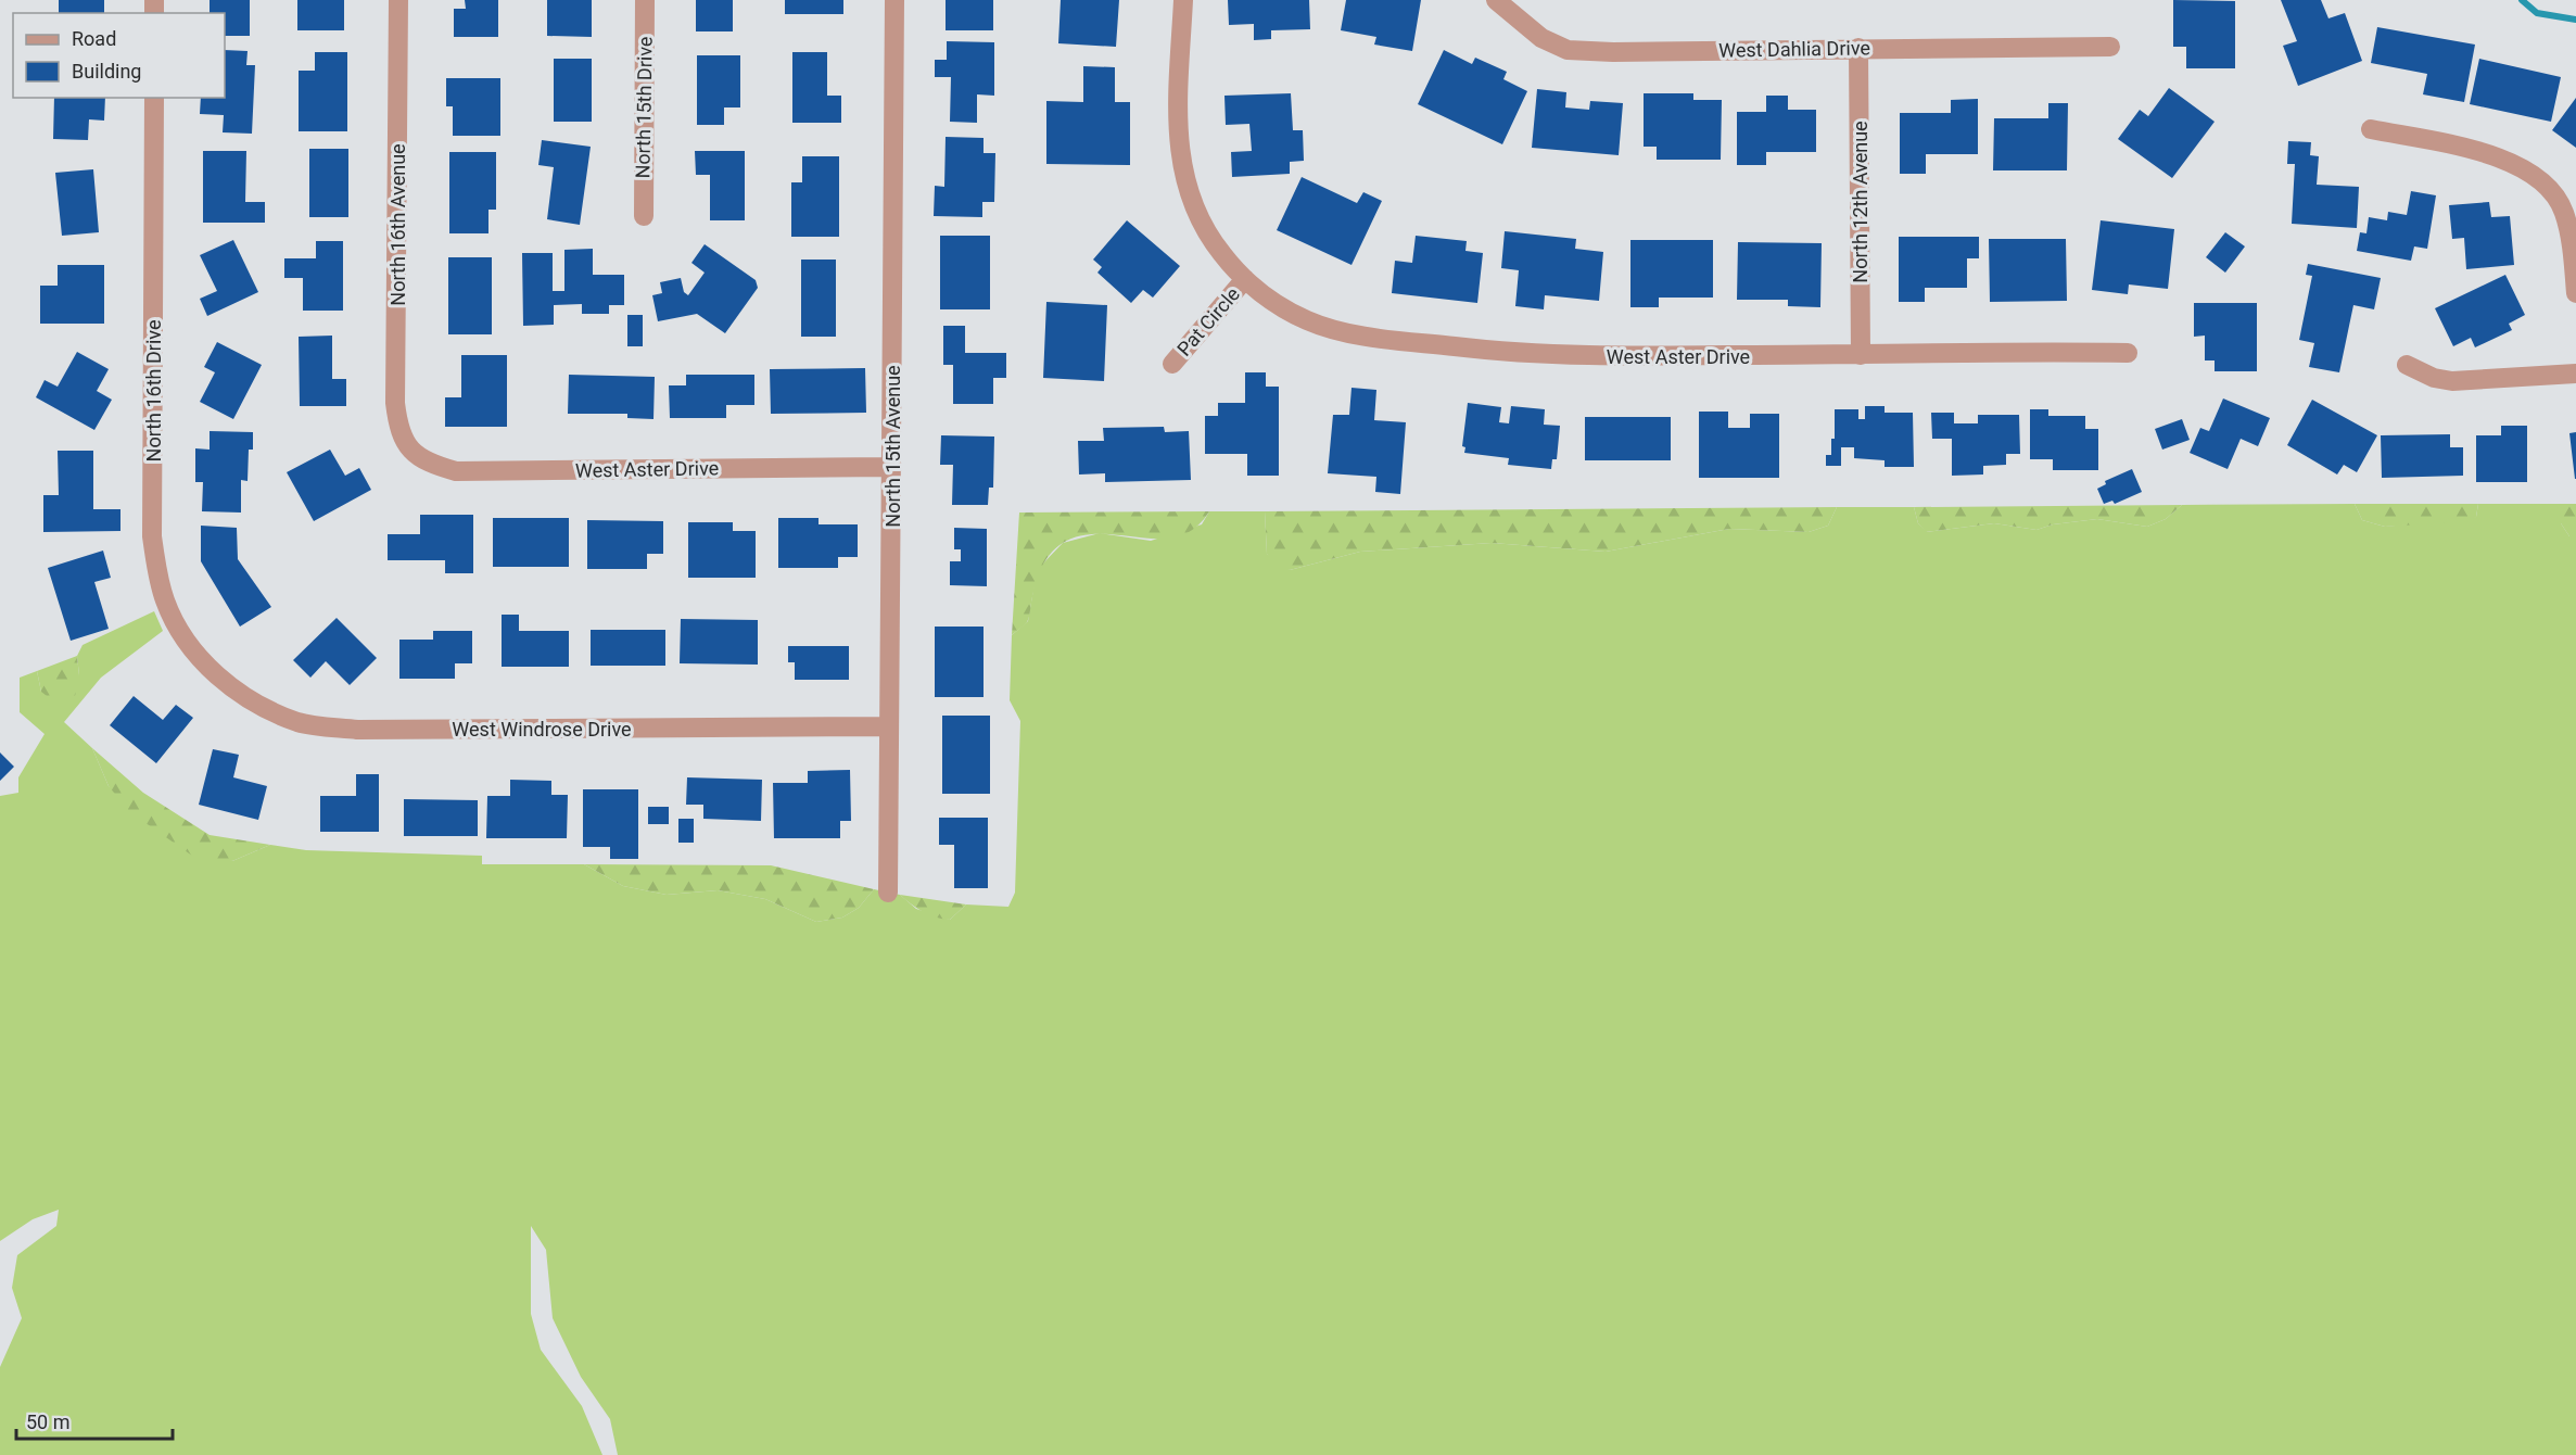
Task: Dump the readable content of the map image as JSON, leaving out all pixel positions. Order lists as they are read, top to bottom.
{
  "streets": {
    "street": [
      "West Dahlia Drive",
      "North 15th Drive",
      "North 12th Avenue",
      "North 16th Avenue",
      "Pat Circle",
      "West Aster Drive",
      "North 16th Drive",
      "North 15th Avenue",
      "West Windrose Drive"
    ]
  },
  "crossings": [
    ["West Dahlia Drive", "North 12th Avenue"],
    ["North 12th Avenue", "West Aster Drive"],
    ["North 16th Avenue", "West Aster Drive"],
    ["Pat Circle", "West Aster Drive"],
    ["West Aster Drive", "North 15th Avenue"],
    ["North 16th Drive", "West Windrose Drive"],
    ["North 15th Avenue", "West Windrose Drive"]
  ],
  "legend": ["Road", "Building"],
  "scale_bar": "50 m"
}
